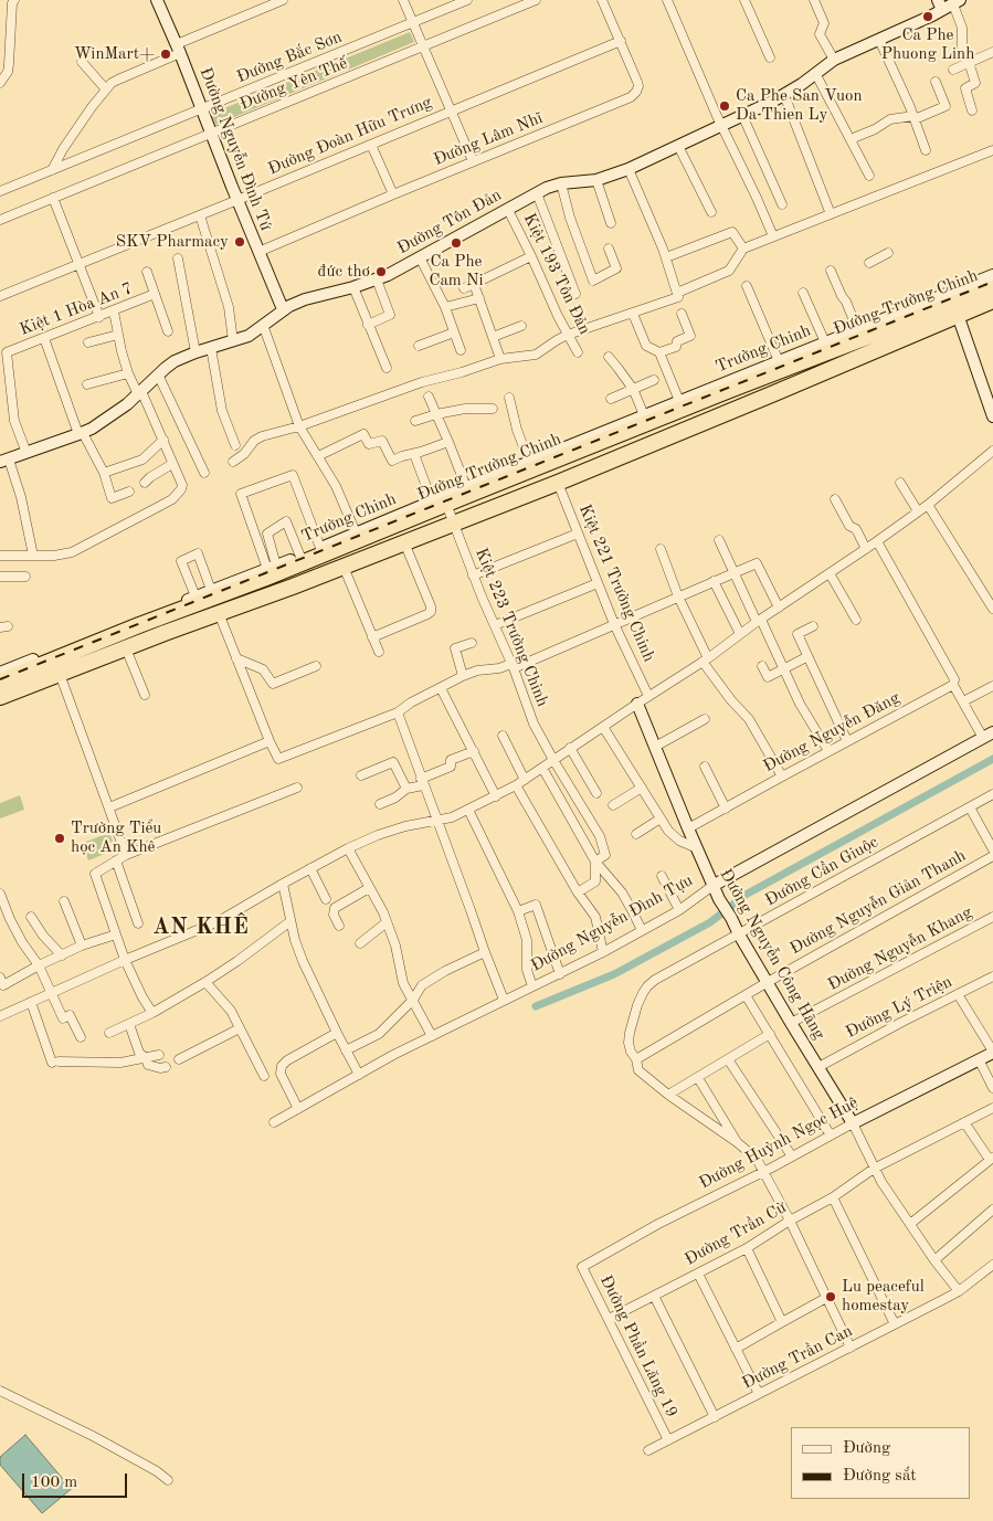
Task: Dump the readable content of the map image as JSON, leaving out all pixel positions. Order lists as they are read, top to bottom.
{
  "streets": {
    "highway": ["Đường Trường Chinh"],
    "street": [
      "Đường Bắc Sơn",
      "Đường Yên Thế",
      "Đường Đoàn Hữu Trưng",
      "Đường Lâm Nhĩ",
      "Đường Nguyễn Đình Tứ",
      "Đường Tôn Đản",
      "Kiệt 193 Tôn Đản",
      "Kiệt 1 Hòa An 7",
      "Trường Chinh",
      "Kiệt 221 Trường Chinh",
      "Kiệt 223 Trường Chinh",
      "Đường Nguyễn Đăng",
      "Đường Cần Giuộc",
      "Đường Nguyễn Giản Thanh",
      "Đường Nguyễn Đình Tựu",
      "Đường Nguyễn Khang",
      "Đường Nguyễn Công Hãng",
      "Đường Lý Triện",
      "Đường Huỳnh Ngọc Huệ",
      "Đường Trần Cừ",
      "Đường Phần Lăng 19",
      "Đường Trần Can"
    ]
  },
  "crossings": [
    ["Đường Bắc Sơn", "Đường Nguyễn Đình Tứ"],
    ["Đường Yên Thế", "Đường Nguyễn Đình Tứ"],
    ["Đường Đoàn Hữu Trưng", "Đường Lâm Nhĩ"],
    ["Đường Đoàn Hữu Trưng", "Đường Nguyễn Đình Tứ"],
    ["Đường Lâm Nhĩ", "Đường Nguyễn Đình Tứ"],
    ["Đường Nguyễn Đình Tứ", "Đường Tôn Đản"],
    ["Đường Tôn Đản", "Kiệt 193 Tôn Đản"],
    ["Đường Tôn Đản", "Kiệt 1 Hòa An 7"],
    ["Đường Trường Chinh", "Trường Chinh"],
    ["Đường Trường Chinh", "Kiệt 221 Trường Chinh"],
    ["Đường Trường Chinh", "Kiệt 223 Trường Chinh"],
    ["Trường Chinh", "Kiệt 223 Trường Chinh"],
    ["Đường Nguyễn Đăng", "Đường Nguyễn Công Hãng"],
    ["Đường Cần Giuộc", "Đường Nguyễn Giản Thanh"],
    ["Đường Cần Giuộc", "Đường Nguyễn Công Hãng"],
    ["Đường Nguyễn Giản Thanh", "Đường Nguyễn Công Hãng"],
    ["Đường Nguyễn Đình Tựu", "Đường Nguyễn Công Hãng"],
    ["Đường Nguyễn Khang", "Đường Nguyễn Công Hãng"],
    ["Đường Nguyễn Công Hãng", "Đường Lý Triện"],
    ["Đường Nguyễn Công Hãng", "Đường Huỳnh Ngọc Huệ"],
    ["Đường Huỳnh Ngọc Huệ", "Đường Phần Lăng 19"],
    ["Đường Trần Cừ", "Đường Phần Lăng 19"],
    ["Đường Phần Lăng 19", "Đường Trần Can"]
  ],
  "districts": ["AN KHÊ"],
  "places": [
    "Ca Phe Phuong Linh",
    "WinMart+",
    "Ca Phe San Vuon Da Thien Ly",
    "SKV Pharmacy",
    "Ca Phe Cam Ni",
    "đức thơ",
    "Trường Tiểu học An Khê",
    "Lu peaceful homestay"
  ],
  "legend": ["Đường", "Đường sắt"],
  "scale_bar": "100 m"
}
